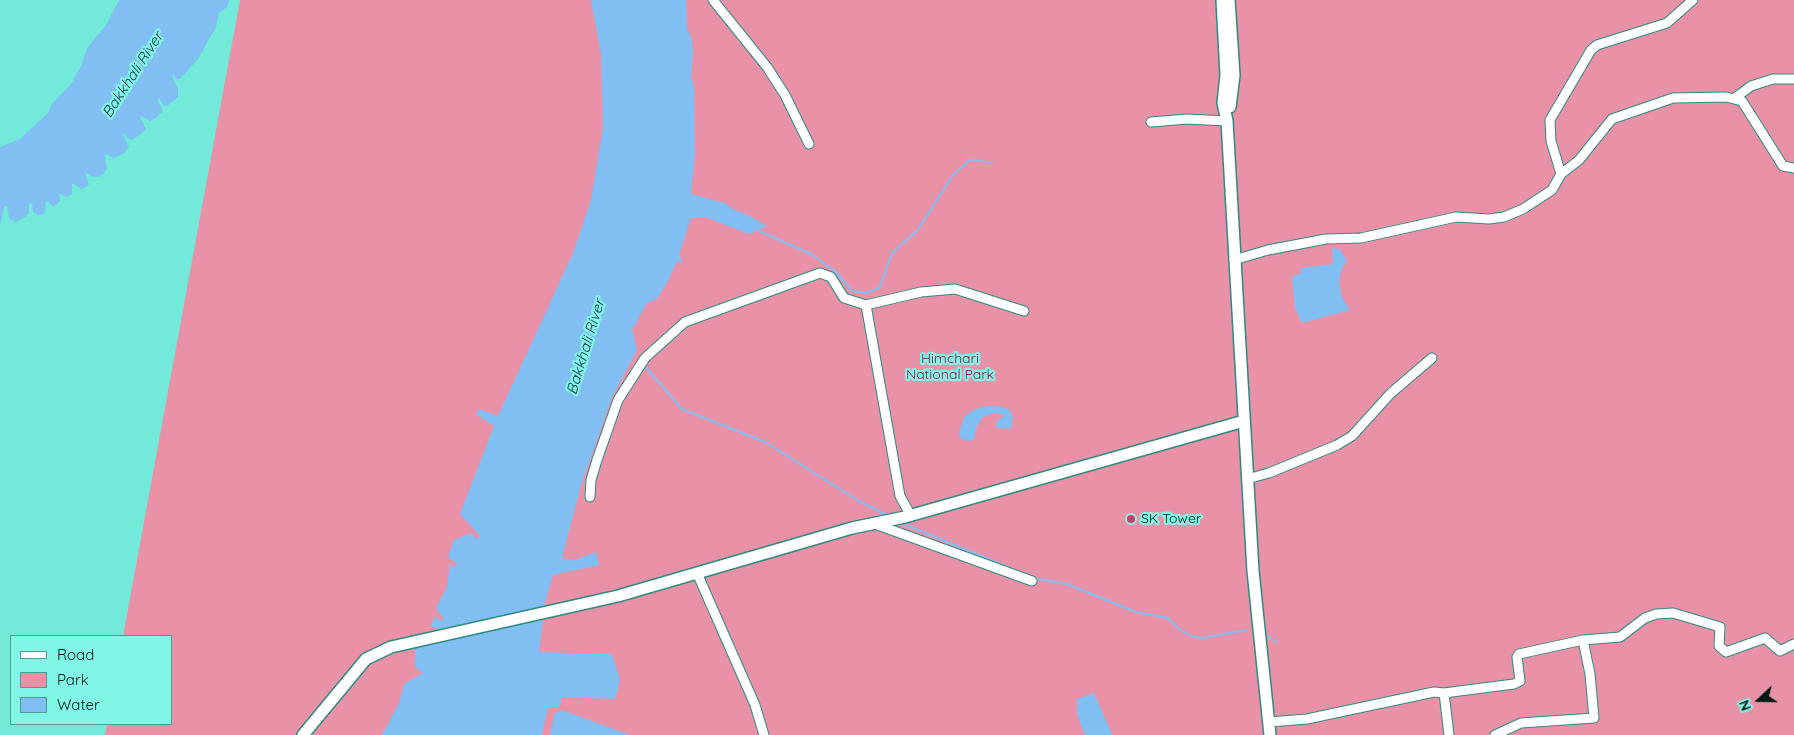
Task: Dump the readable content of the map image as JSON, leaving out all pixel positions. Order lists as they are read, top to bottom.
{
  "water": ["Bakkhali River"],
  "parks": ["Himchari National Park"],
  "places": ["SK Tower"],
  "legend": ["Road", "Park", "Water"],
  "north": "left"
}
